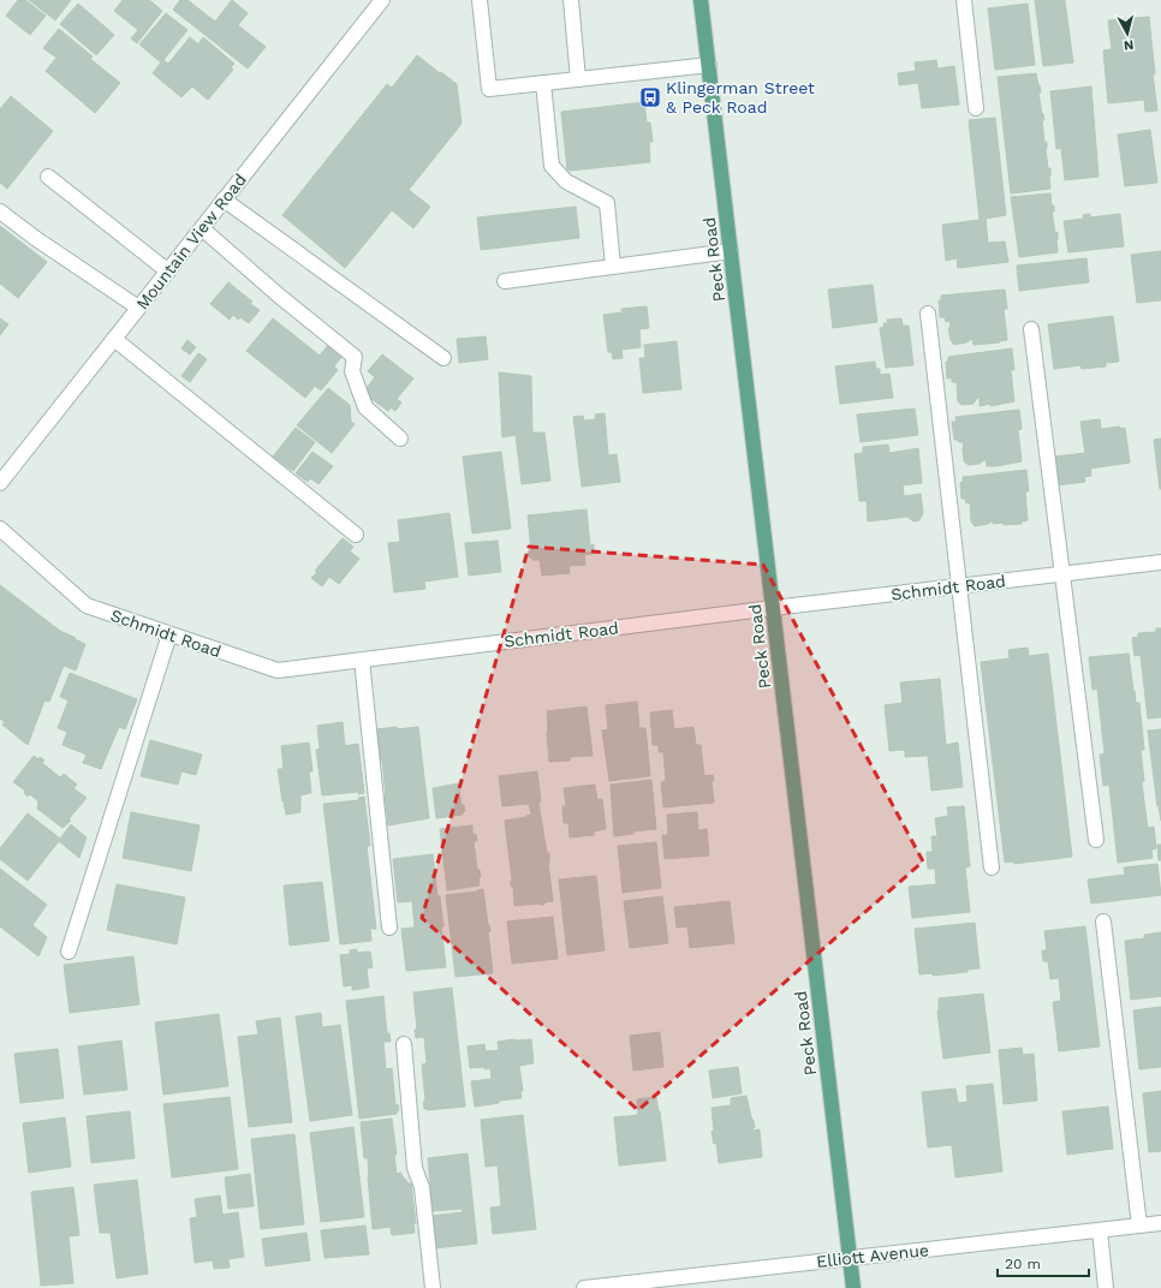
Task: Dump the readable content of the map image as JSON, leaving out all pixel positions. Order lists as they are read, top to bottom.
{
  "streets": {
    "main road": ["Peck Road"],
    "street": ["Mountain View Road", "Schmidt Road", "Elliott Avenue"]
  },
  "crossings": [
    ["Peck Road", "Schmidt Road"],
    ["Peck Road", "Elliott Avenue"]
  ],
  "places": {
    "bus stop": ["Klingerman Street & Peck Road"]
  },
  "scale_bar": "20 m",
  "north": "bottom"
}
